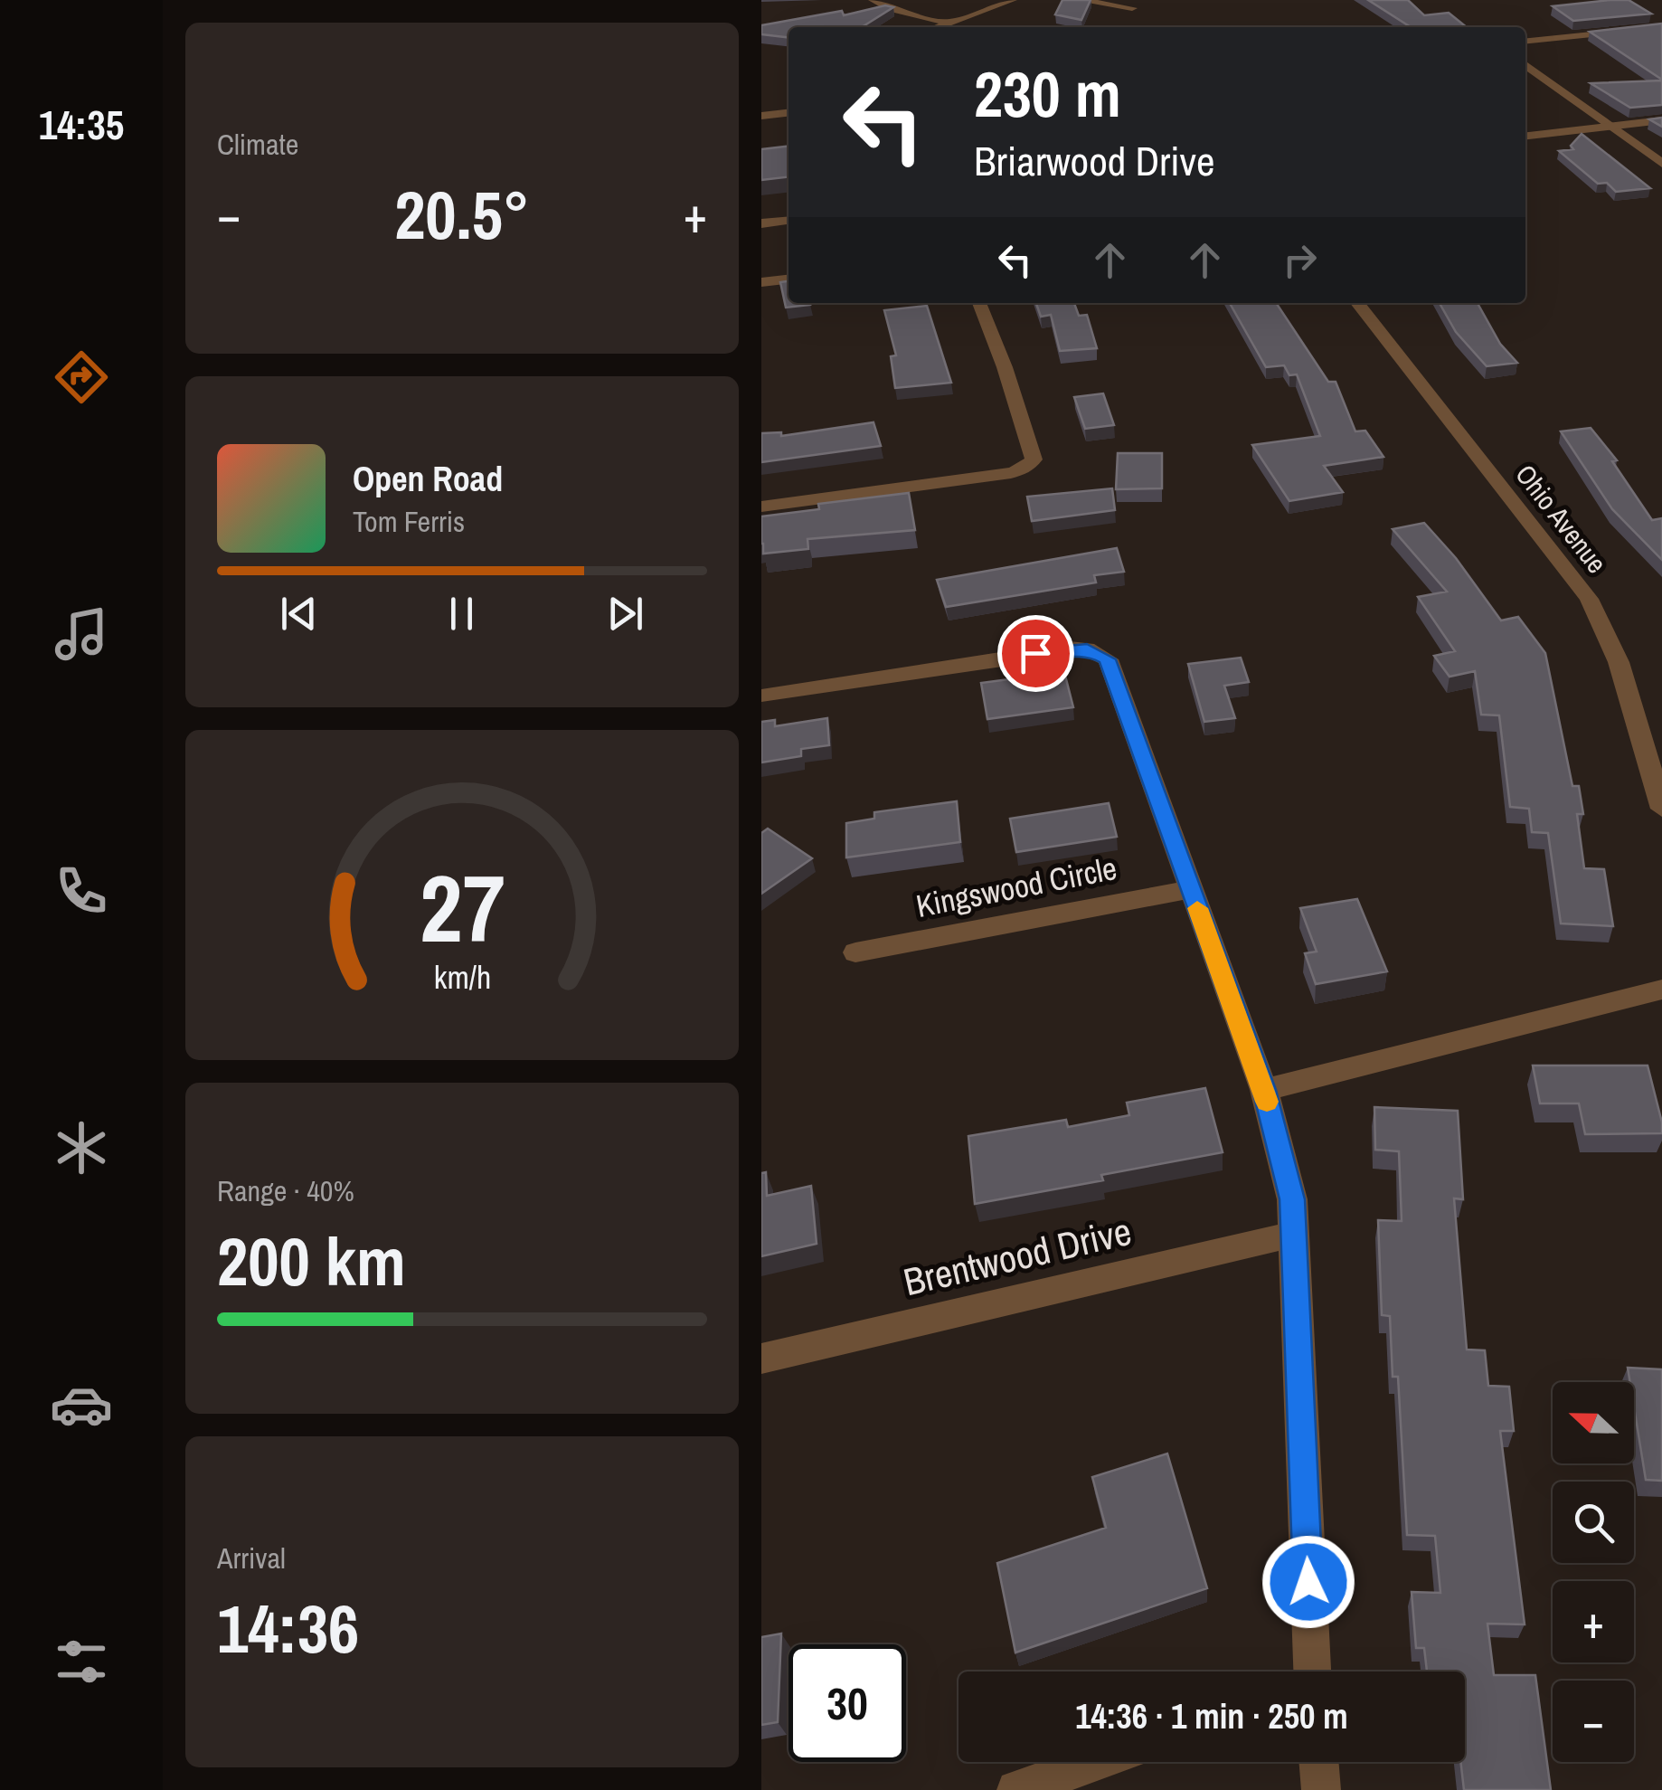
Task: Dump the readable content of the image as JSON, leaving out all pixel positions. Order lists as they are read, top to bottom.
{
  "streets": {
    "street": ["Ohio Avenue", "Kingswood Circle", "Brentwood Drive"]
  },
  "north": "left",
  "page": {
    "tabs": "14:35",
    "tile": [
      "Climate",
      ["Range · 40%", "200 km"],
      ["Arrival", "14:36"]
    ],
    "turn": ["230 m", "Briarwood Drive"],
    "heat": ["−", "20.5°", "+"],
    "song": ["Open Road", "Tom Ferris"],
    "map_buttons": ["+", "−"],
    "limit": "30",
    "trip": "14:36 · 1 min · 250 m",
    "gauge": ["27", "km/h"]
  }
}
